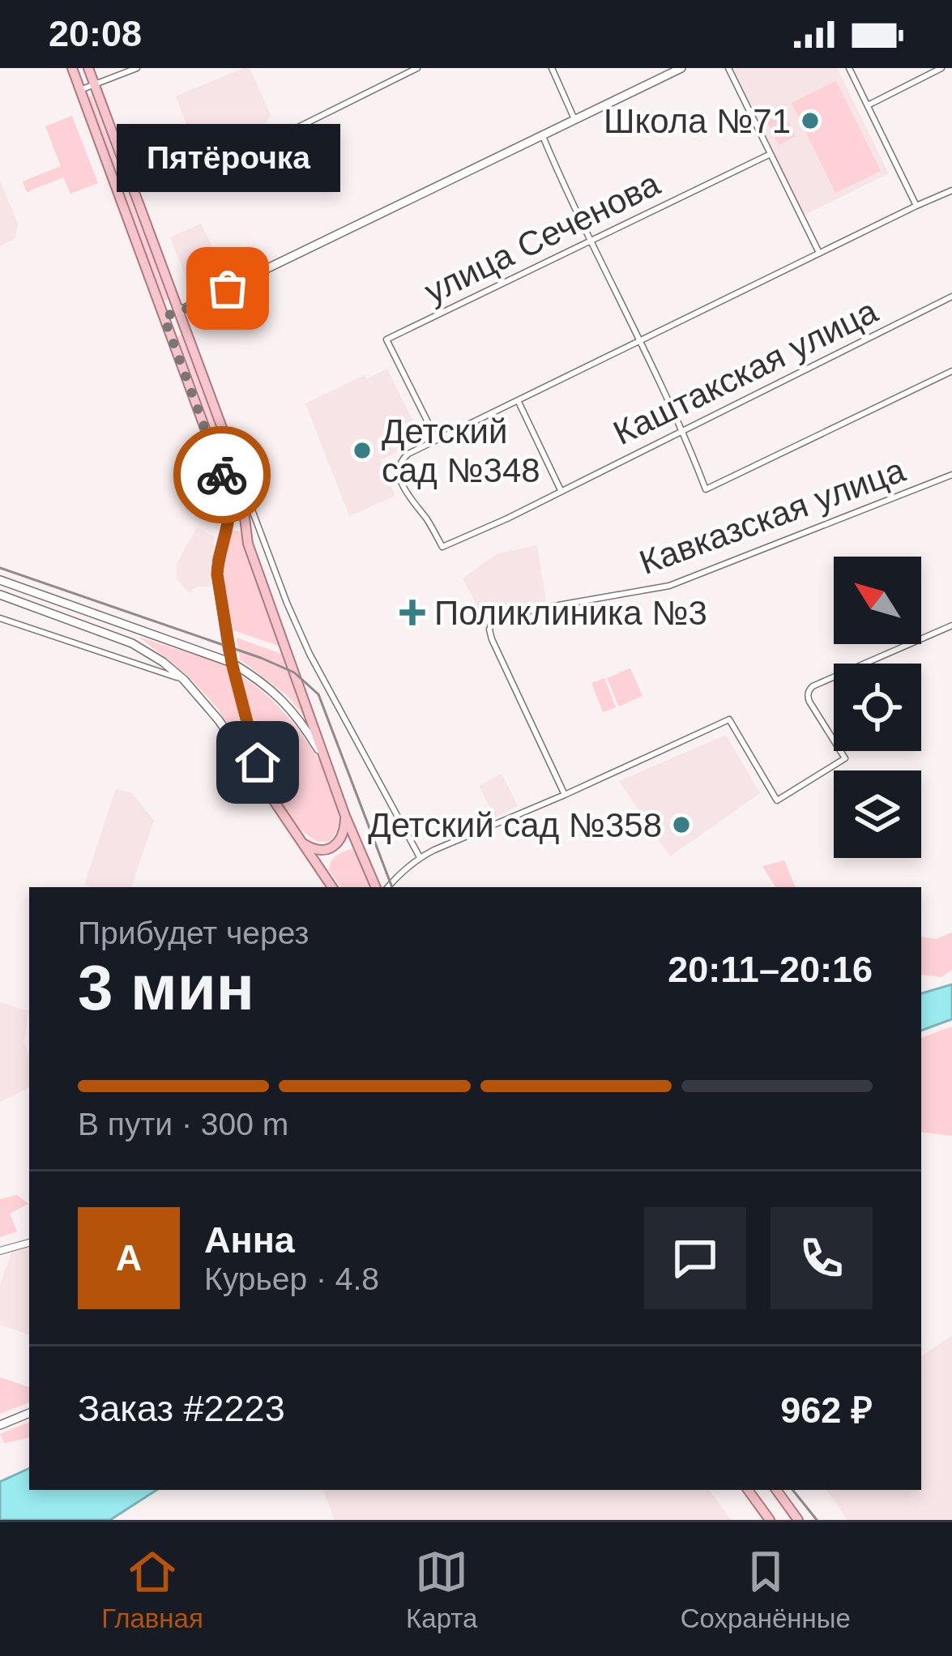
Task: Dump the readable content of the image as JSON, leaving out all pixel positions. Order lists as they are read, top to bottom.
{
  "streets": {
    "street": ["улица Сеченова", "Каштакская улица", "Кавказская улица"]
  },
  "crossings": [
    ["улица Сеченова", "Каштакская улица"]
  ],
  "places": {
    "other": [
      "Школа №71",
      "Пятёрочка",
      "Детский сад №348",
      "Детский сад №358"
    ],
    "health": ["Поликлиника №3"]
  },
  "north": "top left",
  "page": {
    "status": "20:08",
    "bubble": "Пятёрочка",
    "heading": ["3 мин", "Прибудет через", "20:11–20:16"],
    "panel": [
      "Анна",
      "Курьер · 4.8",
      "Заказ #2223",
      "962 ₽"
    ],
    "bar": "В пути · 300 m",
    "round": "А",
    "tabs": ["Главная", "Карта", "Сохранённые"]
  }
}
